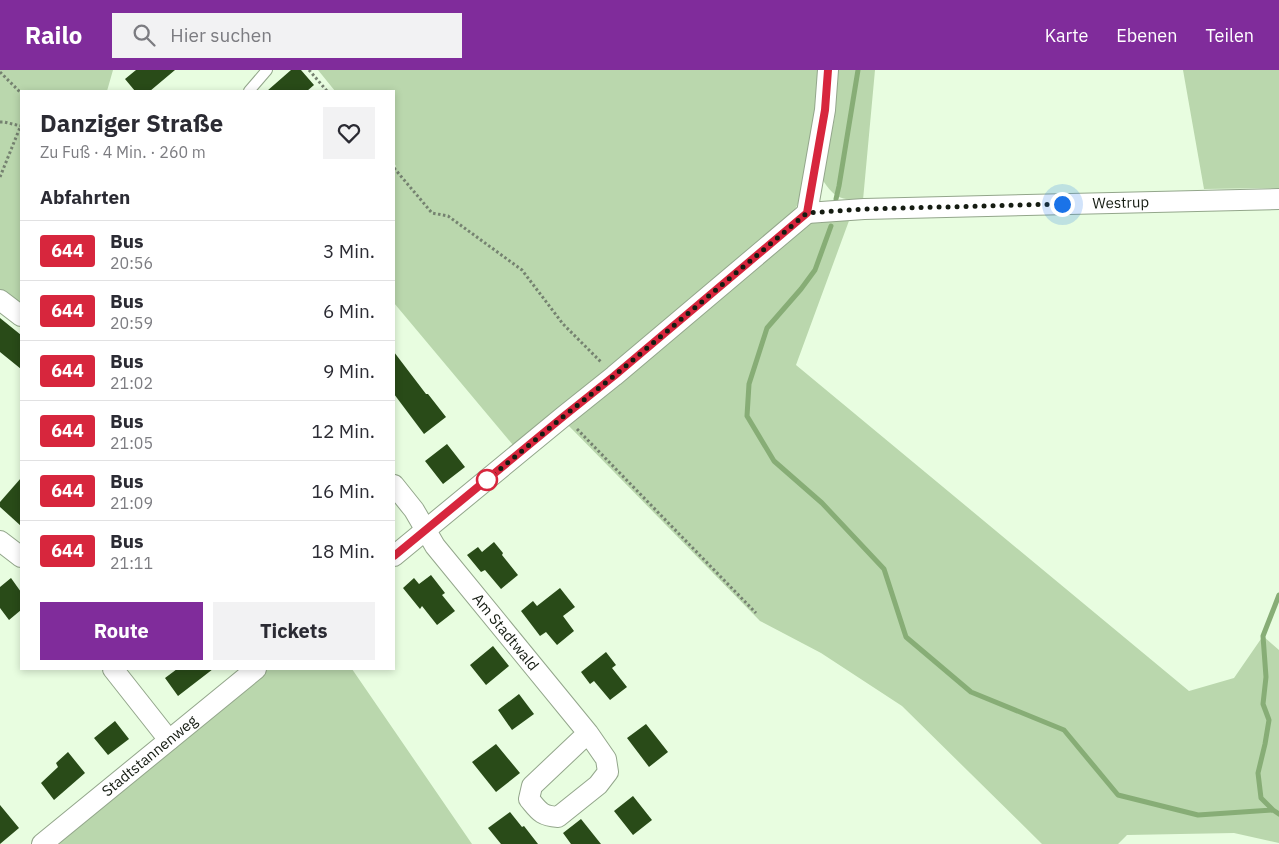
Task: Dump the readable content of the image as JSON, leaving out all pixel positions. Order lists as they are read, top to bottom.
{
  "streets": {
    "street": ["Westrup", "Am Stadtwald", "Stadtstannenweg"]
  },
  "lines": ["bus line 644"],
  "page": {
    "header": "Railo",
    "search": "Hier suchen",
    "nav": ["Karte", "Ebenen", "Teilen"],
    "heading": [
      ["Danziger Straße", "Zu Fuß · 4 Min. · 260 m"],
      "Abfahrten"
    ],
    "list": [
      {
        "mark": "644",
        "name": "Bus",
        "note": "20:56",
        "value": "3 Min."
      },
      {
        "mark": "644",
        "name": "Bus",
        "note": "20:59",
        "value": "6 Min."
      },
      {
        "mark": "644",
        "name": "Bus",
        "note": "21:02",
        "value": "9 Min."
      },
      {
        "mark": "644",
        "name": "Bus",
        "note": "21:05",
        "value": "12 Min."
      },
      {
        "mark": "644",
        "name": "Bus",
        "note": "21:09",
        "value": "16 Min."
      },
      {
        "mark": "644",
        "name": "Bus",
        "note": "21:11",
        "value": "18 Min."
      }
    ],
    "buttons": ["Route", "Tickets"]
  }
}
